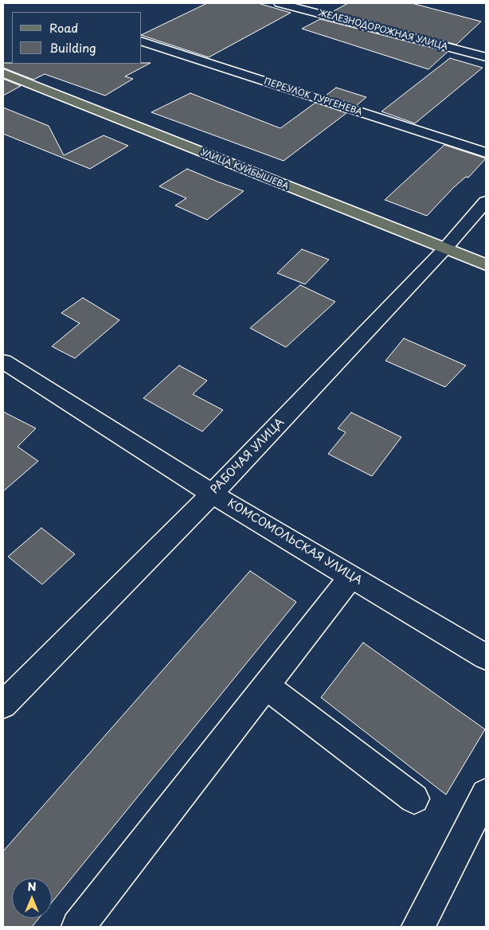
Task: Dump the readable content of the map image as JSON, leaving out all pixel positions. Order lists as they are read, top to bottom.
{
  "streets": {
    "main road": ["УЛИЦА КУЙБЫШЕВА"],
    "street": [
      "ЖЕЛЕЗНОДОРОЖНАЯ УЛИЦА",
      "ПЕРЕУЛОК ТУРГЕНЕВА",
      "РАБОЧАЯ УЛИЦА",
      "КОМСОМОЛЬСКАЯ УЛИЦА"
    ]
  },
  "crossings": [
    ["УЛИЦА КУЙБЫШЕВА", "РАБОЧАЯ УЛИЦА"],
    ["РАБОЧАЯ УЛИЦА", "КОМСОМОЛЬСКАЯ УЛИЦА"]
  ],
  "legend": ["Road", "Building"],
  "north": "top"
}
